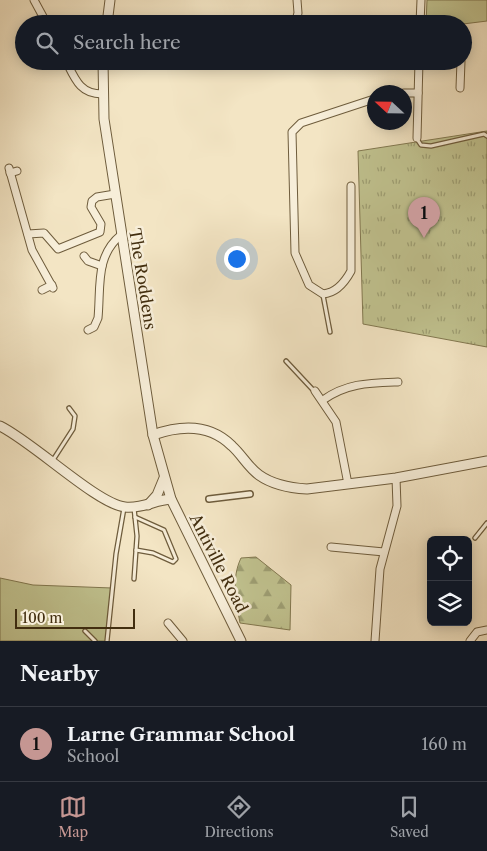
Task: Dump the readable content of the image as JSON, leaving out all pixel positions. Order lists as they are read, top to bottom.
{
  "streets": {
    "street": ["The Roddens", "Antiville Road"]
  },
  "crossings": [
    ["The Roddens", "Antiville Road"]
  ],
  "scale_bar": "100 m",
  "north": "left",
  "page": {
    "search": "Search here",
    "pins": "1",
    "scale": "100 m",
    "heading": "Nearby",
    "list": [
      {
        "mark": "1",
        "name": "Larne Grammar School",
        "note": "School",
        "value": "160 m"
      }
    ],
    "nav": ["Map", "Directions", "Saved"]
  }
}
